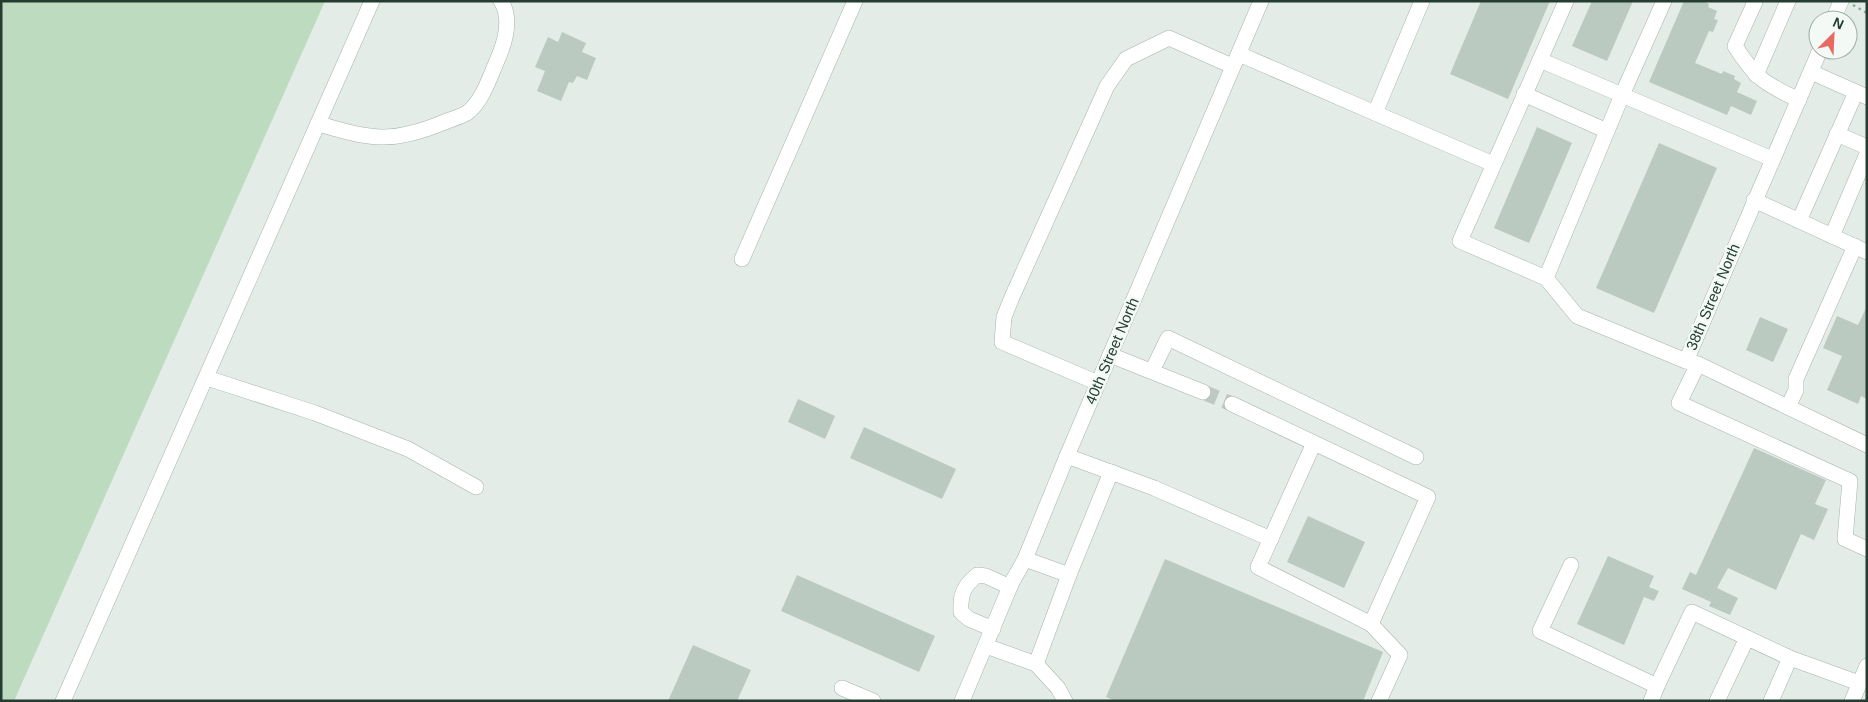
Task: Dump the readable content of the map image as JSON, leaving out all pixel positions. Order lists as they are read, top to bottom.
{
  "streets": {
    "street": ["38th Street North", "40th Street North"]
  },
  "north": "top right"
}
